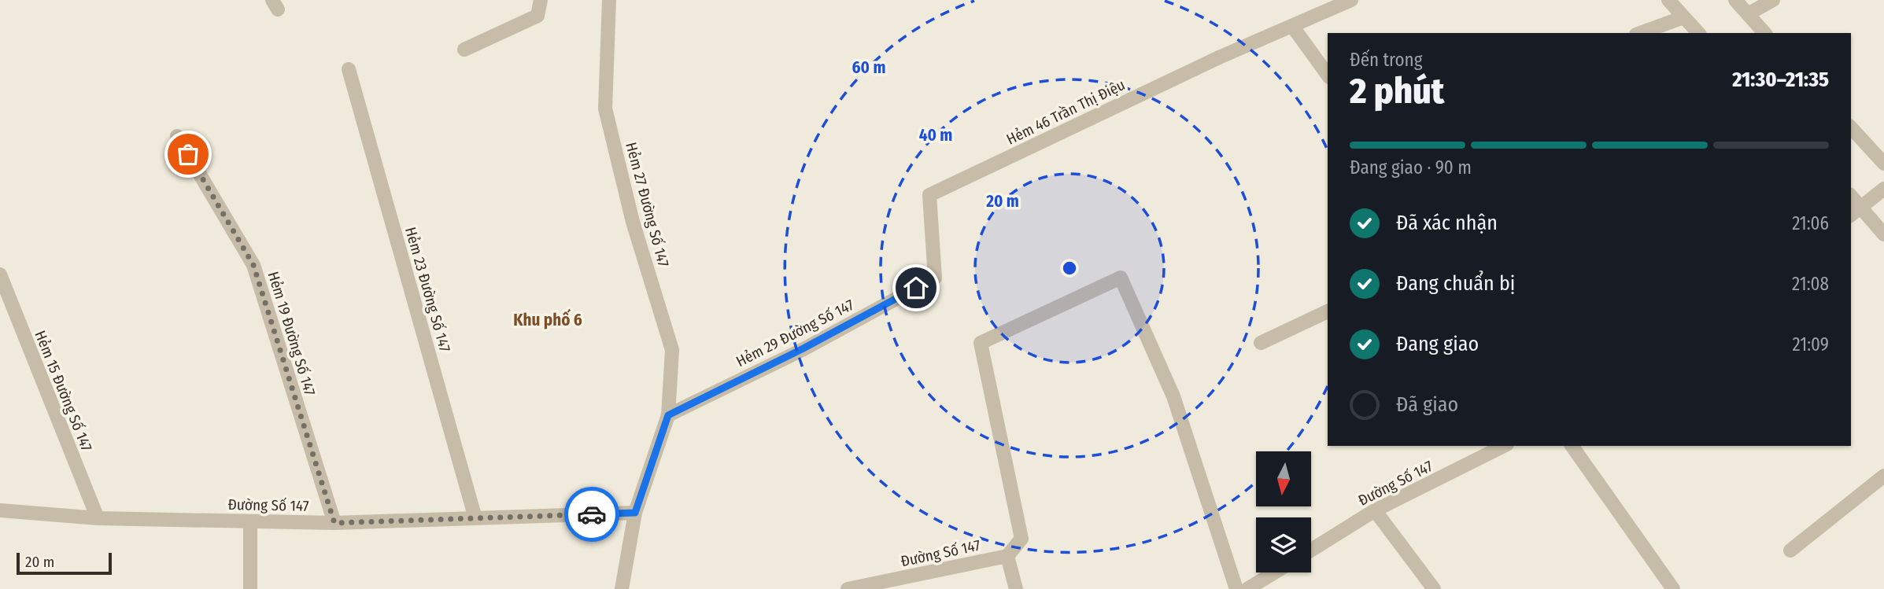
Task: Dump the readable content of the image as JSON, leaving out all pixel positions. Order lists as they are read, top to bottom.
{
  "streets": {
    "street": [
      "Hẻm 46 Trần Thị Điệu",
      "Hẻm 27 Đường Số 147",
      "Hẻm 23 Đường Số 147",
      "Hẻm 29 Đường Số 147",
      "Hẻm 19 Đường Số 147",
      "Hẻm 15 Đường Số 147",
      "Đường Số 147"
    ]
  },
  "crossings": [
    ["Hẻm 46 Trần Thị Điệu", "Hẻm 29 Đường Số 147"],
    ["Hẻm 27 Đường Số 147", "Hẻm 29 Đường Số 147"],
    ["Hẻm 23 Đường Số 147", "Đường Số 147"],
    ["Hẻm 19 Đường Số 147", "Đường Số 147"],
    ["Hẻm 15 Đường Số 147", "Đường Số 147"]
  ],
  "districts": ["Khu phố 6"],
  "scale_bar": "20 m",
  "north": "bottom",
  "page": {
    "heading": ["2 phút", "Đến trong", "21:30–21:35"],
    "bar": "Đang giao · 90 m",
    "list": [
      ["Đã xác nhận", "21:06"],
      ["Đang chuẩn bị", "21:08"],
      ["Đang giao", "21:09"],
      "Đã giao"
    ],
    "scale": "20 m"
  },
  "rings": ["60 m", "40 m", "20 m"]
}
